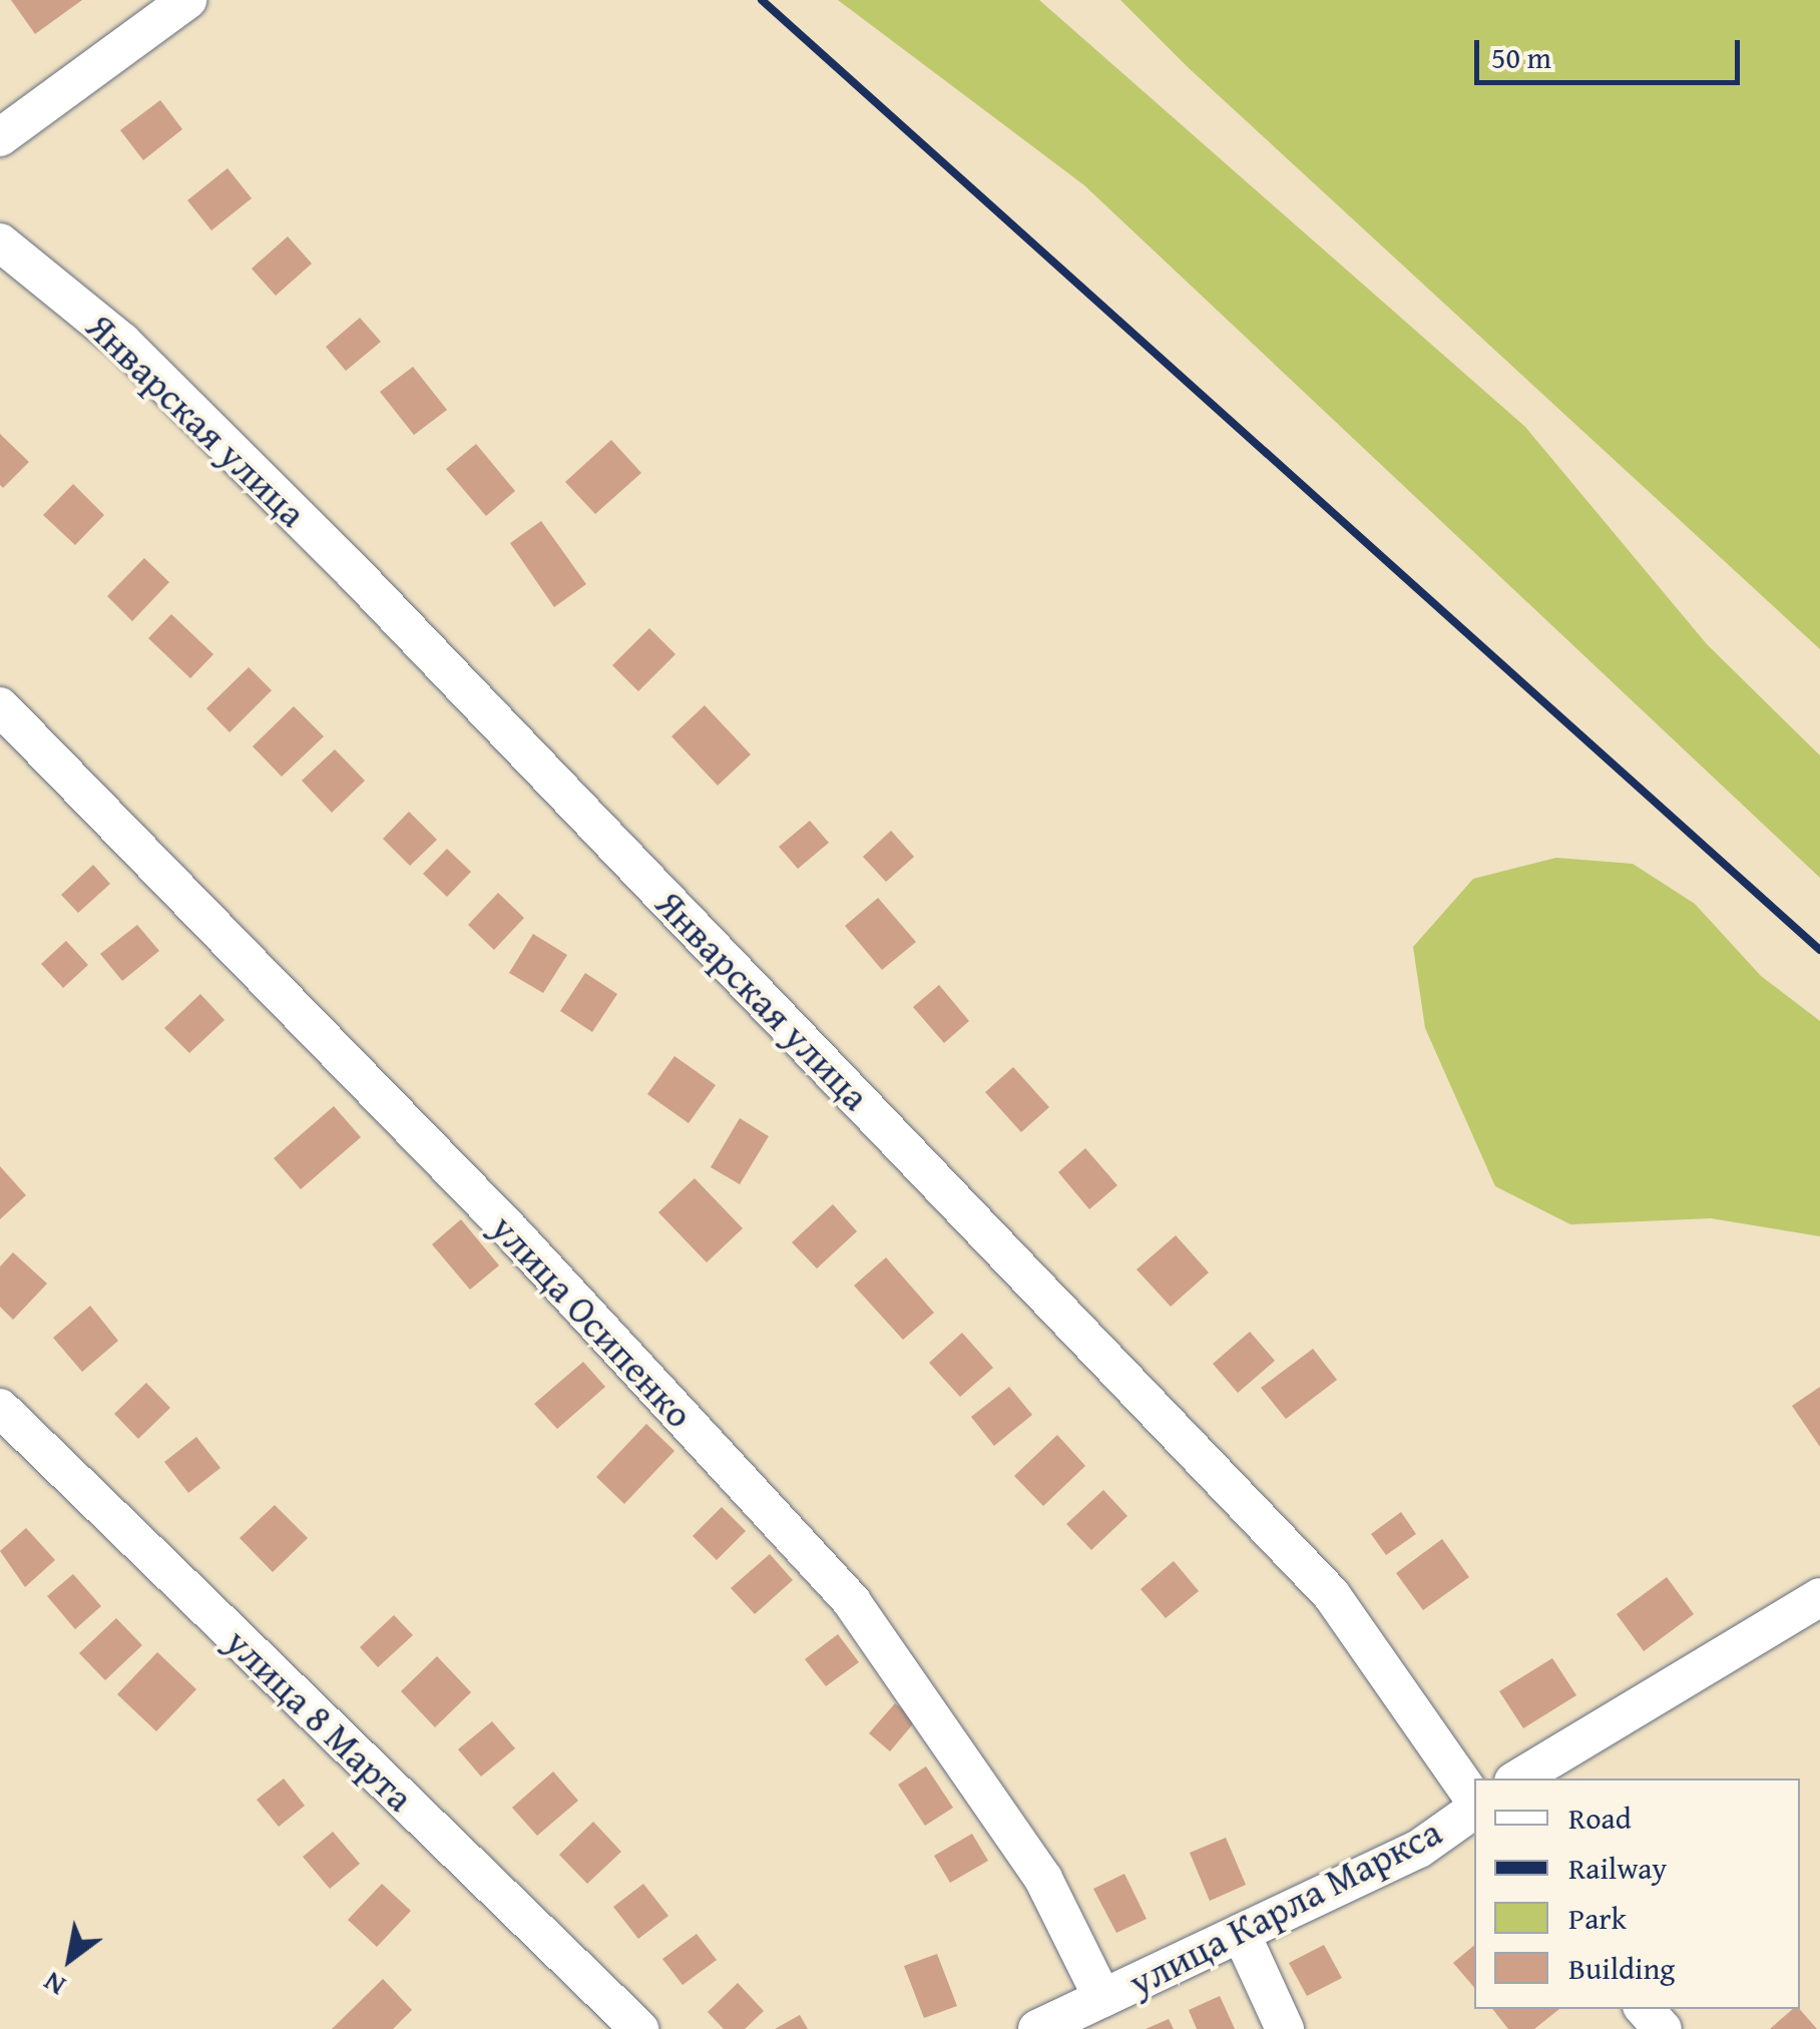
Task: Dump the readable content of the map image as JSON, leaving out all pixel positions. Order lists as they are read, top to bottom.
{
  "streets": {
    "street": [
      "Январская улица",
      "улица Осипенко",
      "улица 8 Марта",
      "улица Карла Маркса"
    ]
  },
  "crossings": [
    ["улица Осипенко", "улица Карла Маркса"]
  ],
  "legend": [
    "Road",
    "Railway",
    "Park",
    "Building"
  ],
  "scale_bar": "50 m",
  "north": "bottom left"
}
